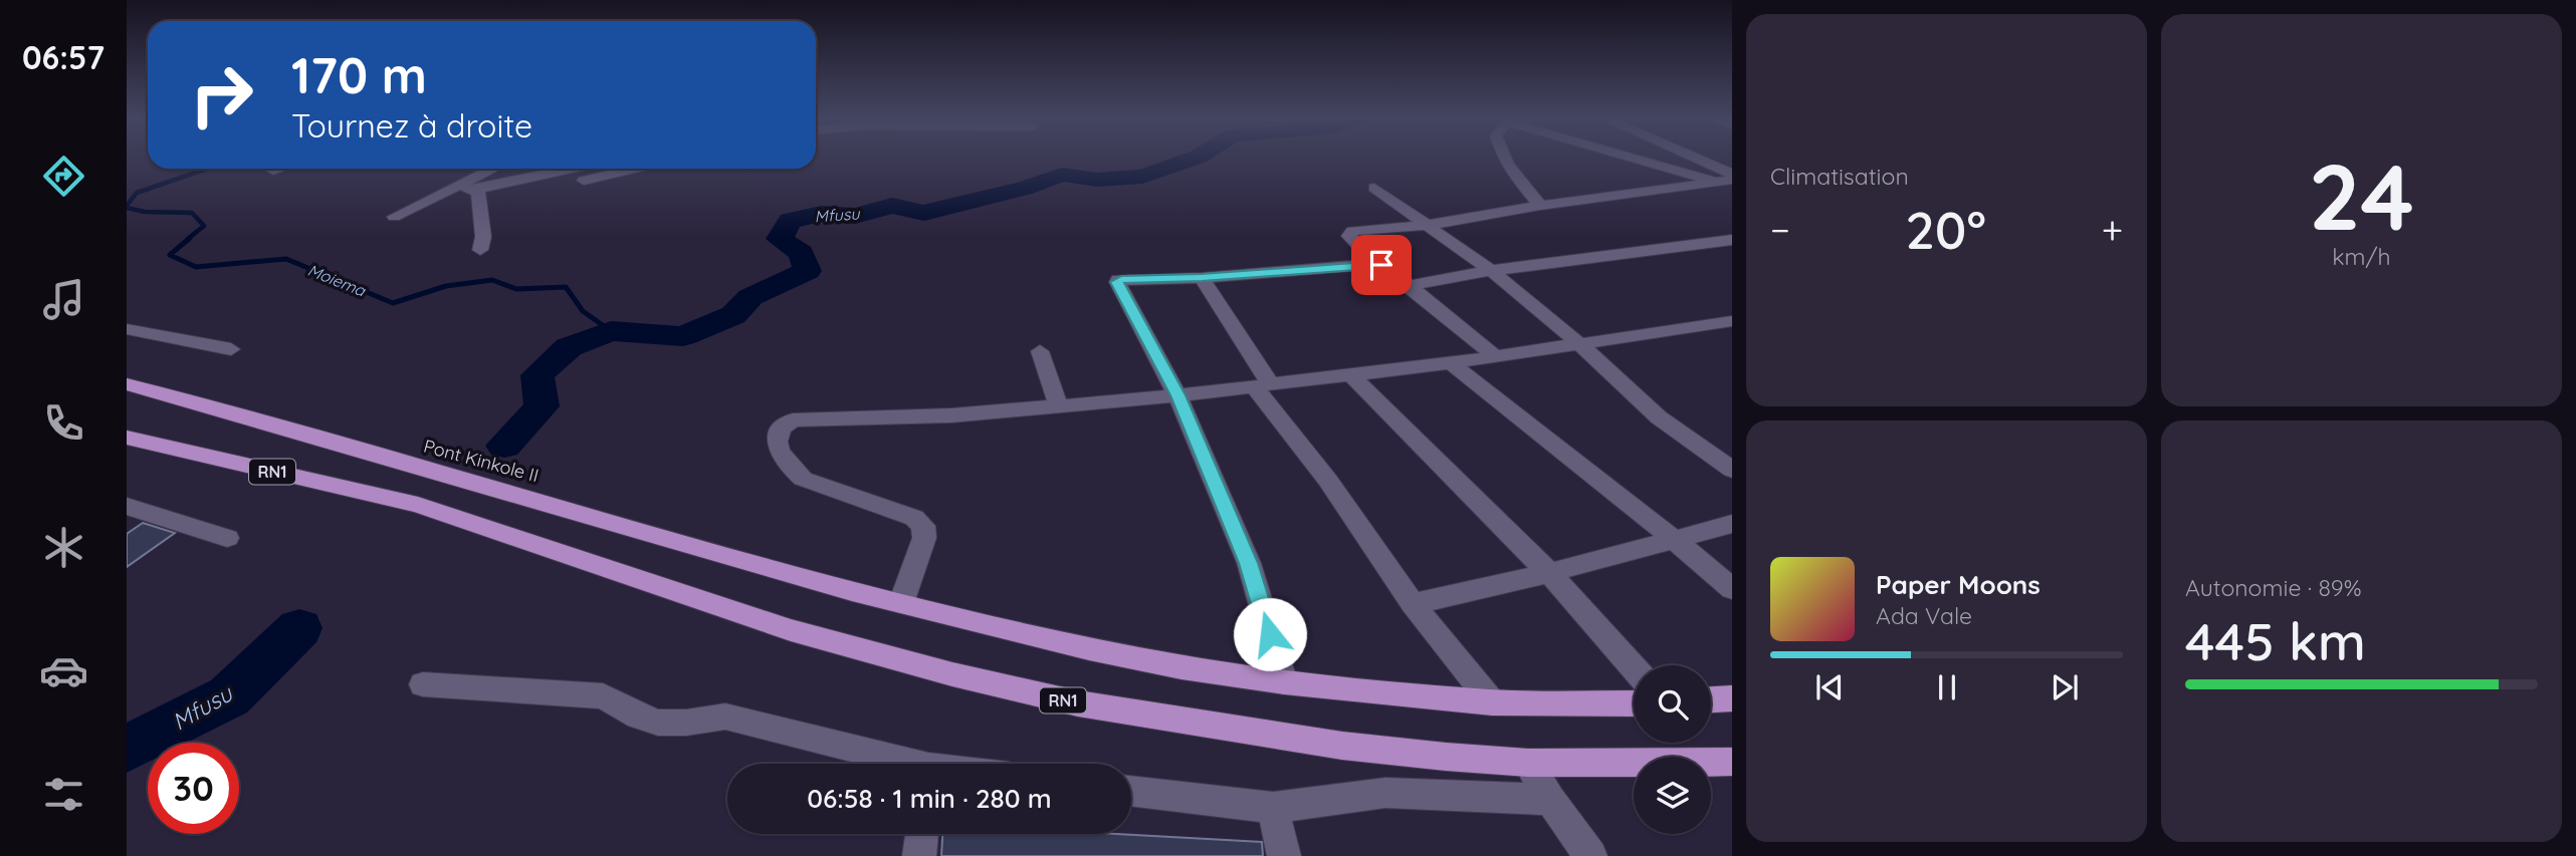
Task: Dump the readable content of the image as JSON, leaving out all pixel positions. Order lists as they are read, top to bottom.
{
  "streets": {
    "highway": ["Pont Kinkole II", "RN1"]
  },
  "crossings": [
    ["Pont Kinkole II", "RN1"]
  ],
  "water": ["Mfusu", "Moiema"],
  "page": {
    "tabs": "06:57",
    "tile": [
      "Climatisation",
      ["24", "km/h"],
      ["Autonomie · 89%", "445 km"]
    ],
    "turn": ["170 m", "Tournez à droite"],
    "heat": ["−", "20°", "+"],
    "song": ["Paper Moons", "Ada Vale"],
    "limit": "30",
    "trip": "06:58 · 1 min · 280 m"
  }
}
